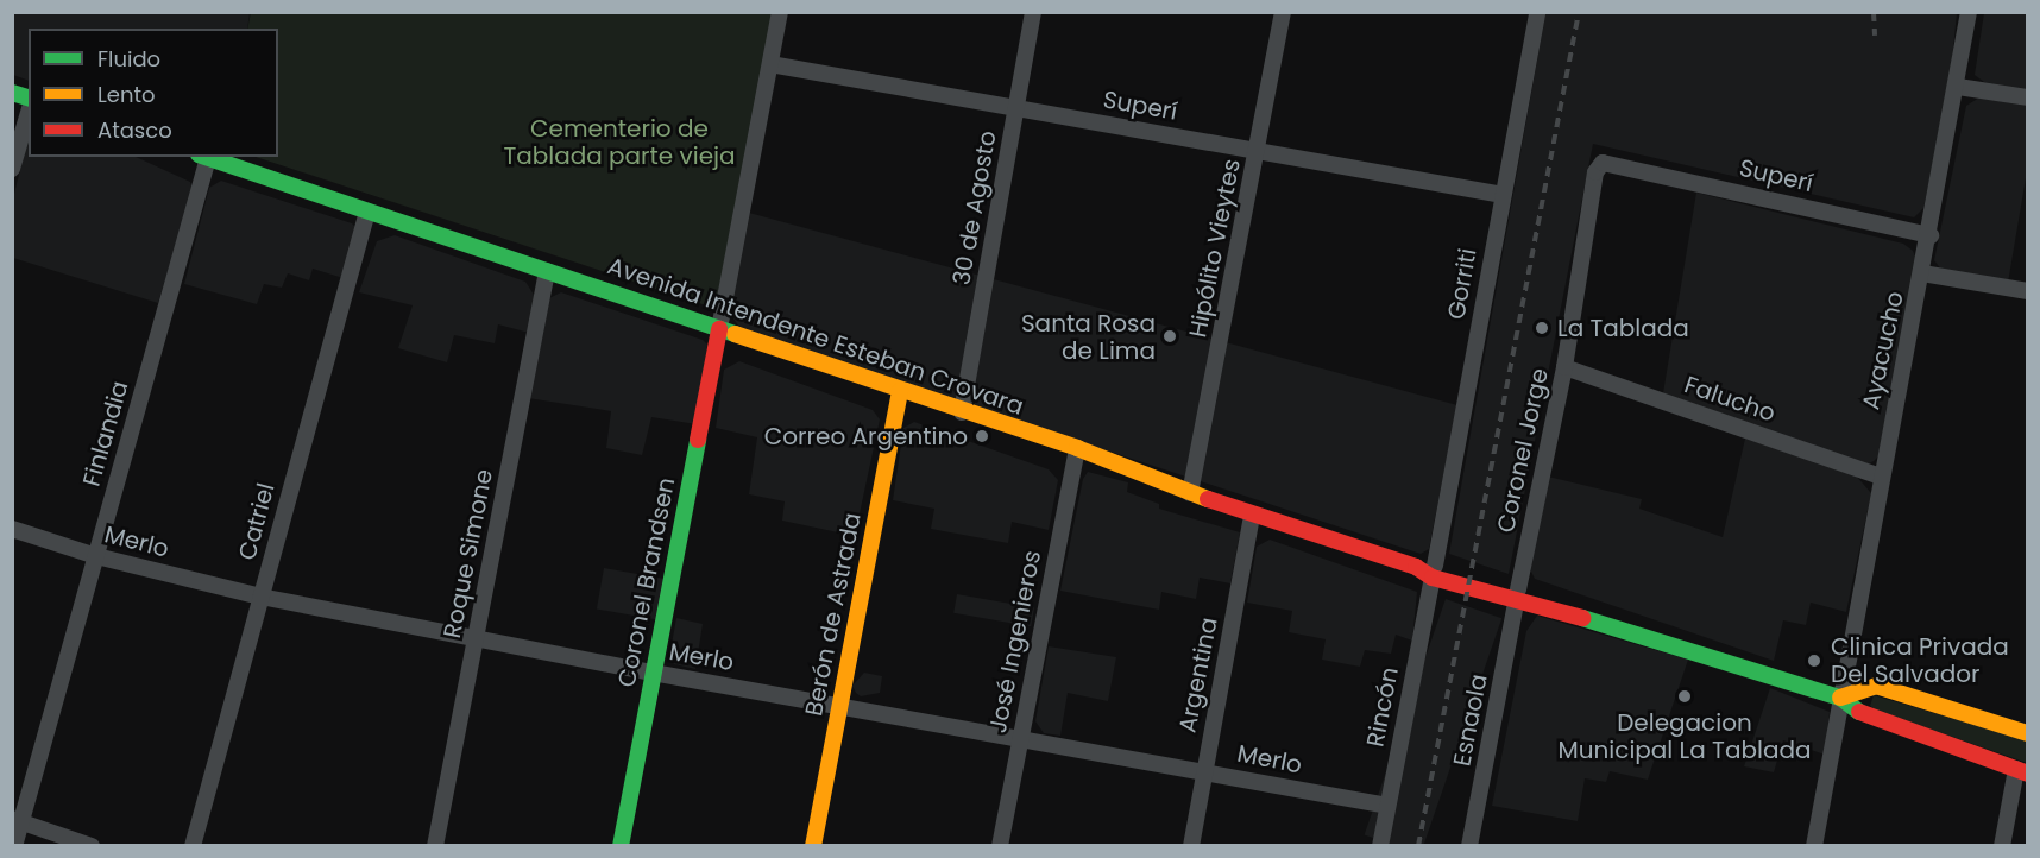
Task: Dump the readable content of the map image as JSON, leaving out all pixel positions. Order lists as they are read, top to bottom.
{
  "streets": {
    "main road": ["Avenida Intendente Esteban Crovara", "Coronel Brandsen", "Berón de Astrada"],
    "street": [
      "Superí",
      "30 de Agosto",
      "Hipólito Vieytes",
      "Gorriti",
      "Ayacucho",
      "Falucho",
      "Finlandia",
      "Coronel Jorge",
      "Catriel",
      "Merlo",
      "Roque Simone",
      "José Ingenieros",
      "Argentina",
      "Rincón",
      "Esnaola"
    ]
  },
  "crossings": [
    ["Superí", "30 de Agosto"],
    ["Superí", "Hipólito Vieytes"],
    ["Superí", "Gorriti"],
    ["Superí", "Ayacucho"],
    ["Superí", "Coronel Jorge"],
    ["30 de Agosto", "Avenida Intendente Esteban Crovara"],
    ["Hipólito Vieytes", "Avenida Intendente Esteban Crovara"],
    ["Gorriti", "Avenida Intendente Esteban Crovara"],
    ["Gorriti", "Rincón"],
    ["Avenida Intendente Esteban Crovara", "Finlandia"],
    ["Avenida Intendente Esteban Crovara", "Coronel Jorge"],
    ["Avenida Intendente Esteban Crovara", "Catriel"],
    ["Avenida Intendente Esteban Crovara", "Roque Simone"],
    ["Avenida Intendente Esteban Crovara", "Coronel Brandsen"],
    ["Avenida Intendente Esteban Crovara", "Berón de Astrada"],
    ["Avenida Intendente Esteban Crovara", "José Ingenieros"],
    ["Avenida Intendente Esteban Crovara", "Argentina"],
    ["Avenida Intendente Esteban Crovara", "Rincón"],
    ["Avenida Intendente Esteban Crovara", "Esnaola"],
    ["Ayacucho", "Falucho"],
    ["Falucho", "Coronel Jorge"],
    ["Finlandia", "Merlo"],
    ["Coronel Jorge", "Esnaola"],
    ["Catriel", "Merlo"],
    ["Merlo", "Roque Simone"],
    ["Merlo", "Coronel Brandsen"],
    ["Merlo", "Berón de Astrada"],
    ["Merlo", "José Ingenieros"],
    ["Merlo", "Argentina"],
    ["Merlo", "Rincón"]
  ],
  "parks": ["Cementerio de Tablada parte vieja"],
  "places": [
    "La Tablada",
    "Santa Rosa de Lima",
    "Correo Argentino",
    "Clinica Privada Del Salvador",
    "Delegacion Municipal La Tablada"
  ],
  "legend": ["Fluido", "Lento", "Atasco"]
}
